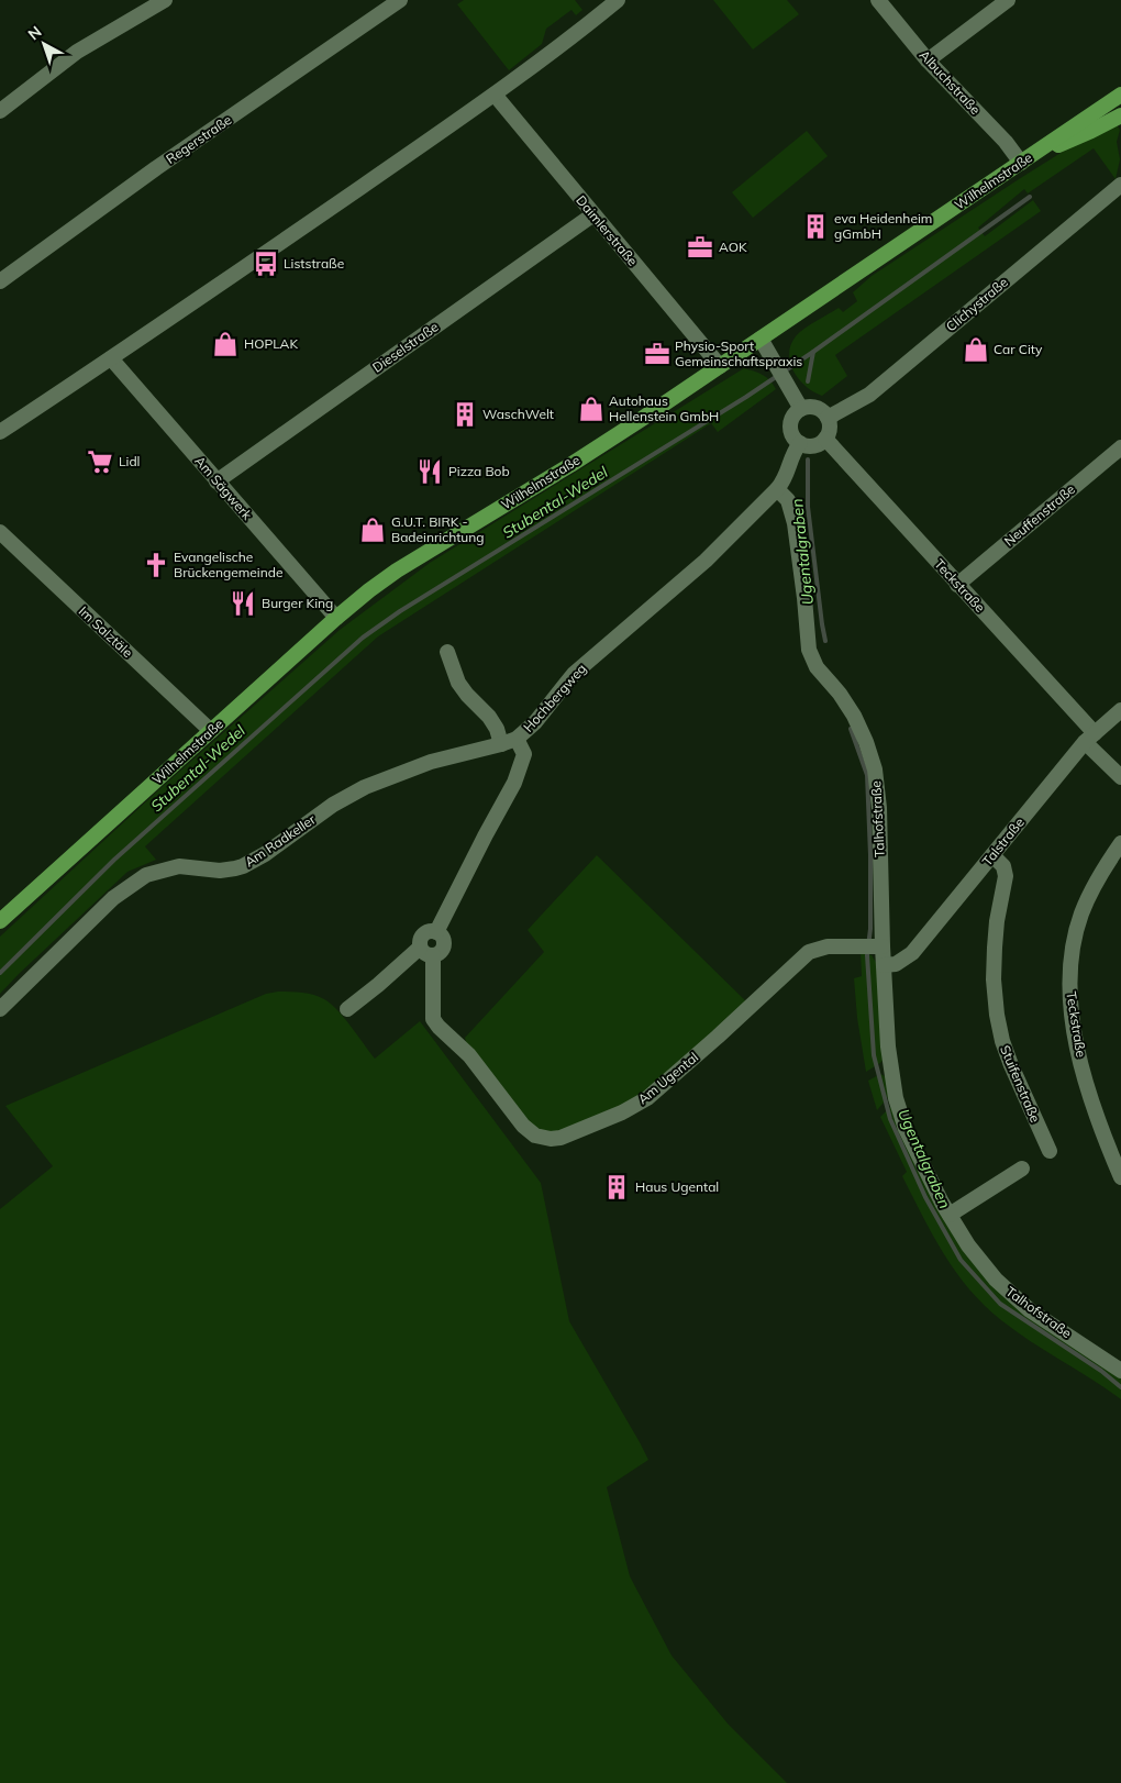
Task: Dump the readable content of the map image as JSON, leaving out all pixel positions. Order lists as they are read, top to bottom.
{
  "streets": {
    "main road": ["Wilhelmstraße"],
    "street": [
      "Albuchstraße",
      "Regerstraße",
      "Daimlerstraße",
      "Clichystraße",
      "Dieselstraße",
      "Am Sägwerk",
      "Neuffenstraße",
      "Teckstraße",
      "Im Salztäle",
      "Hochbergweg",
      "Talhofstraße",
      "Am Radkeller",
      "Talstraße",
      "Am Ugental",
      "Stuifenstraße"
    ]
  },
  "crossings": [
    ["Albuchstraße", "Wilhelmstraße"],
    ["Wilhelmstraße", "Daimlerstraße"],
    ["Wilhelmstraße", "Am Sägwerk"],
    ["Wilhelmstraße", "Im Salztäle"],
    ["Daimlerstraße", "Dieselstraße"],
    ["Clichystraße", "Teckstraße"],
    ["Dieselstraße", "Am Sägwerk"],
    ["Neuffenstraße", "Teckstraße"],
    ["Teckstraße", "Talstraße"],
    ["Hochbergweg", "Talhofstraße"],
    ["Hochbergweg", "Am Radkeller"],
    ["Hochbergweg", "Am Ugental"],
    ["Talhofstraße", "Talstraße"],
    ["Talhofstraße", "Am Ugental"],
    ["Talstraße", "Stuifenstraße"]
  ],
  "water": ["Stubental-Wedel", "Ugentalgraben"],
  "places": {
    "building": ["eva Heidenheim gGmbH", "WaschWelt", "Haus Ugental"],
    "office": ["AOK", "Physio-Sport Gemeinschaftspraxis"],
    "bus stop": ["Liststraße"],
    "shop": [
      "HOPLAK",
      "Car City",
      "Autohaus Hellenstein GmbH",
      "G.U.T. BIRK - Badeinrichtung"
    ],
    "supermarket": ["Lidl"],
    "restaurant": ["Pizza Bob", "Burger King"],
    "church": ["Evangelische Brückengemeinde"]
  },
  "north": "top left"
}
